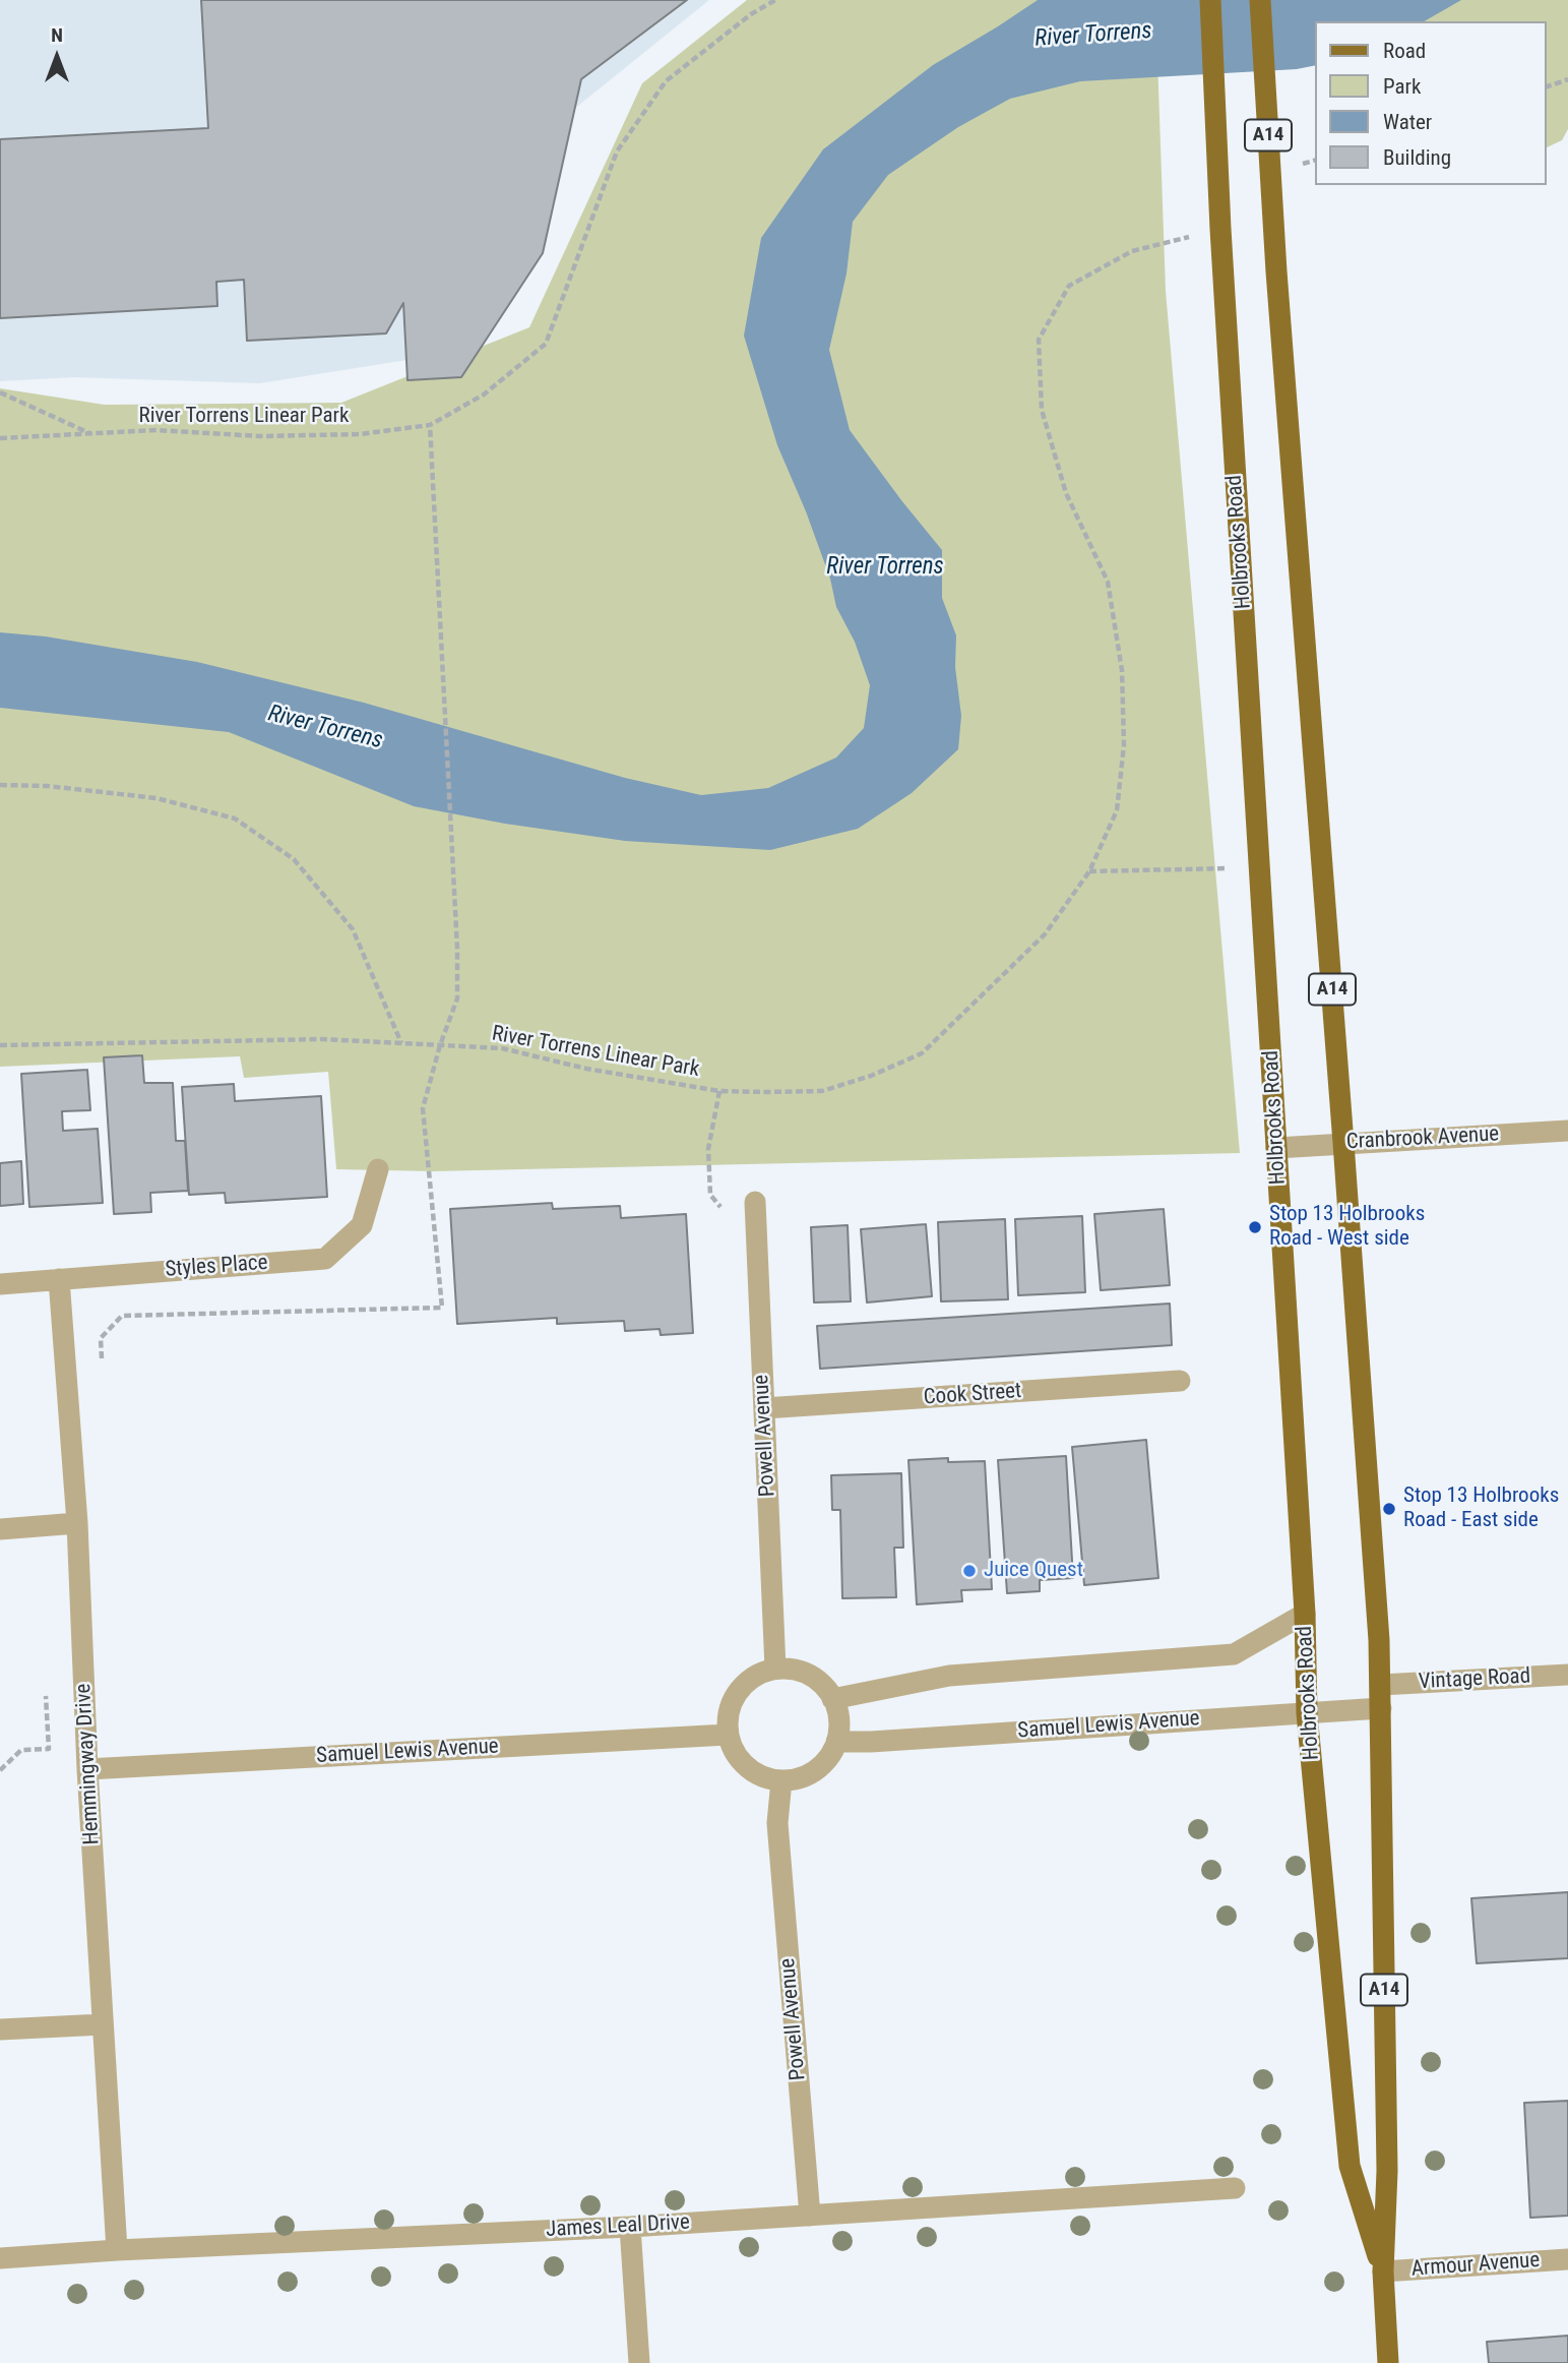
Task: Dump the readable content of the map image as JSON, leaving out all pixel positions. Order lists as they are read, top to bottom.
{
  "streets": {
    "main road": ["A14", "Holbrooks Road"],
    "street": [
      "Cranbrook Avenue",
      "Styles Place",
      "Cook Street",
      "Powell Avenue",
      "Vintage Road",
      "Samuel Lewis Avenue",
      "Hemmingway Drive",
      "James Leal Drive",
      "Armour Avenue"
    ],
    "path": ["River Torrens Linear Park"]
  },
  "crossings": [
    ["River Torrens Linear Park", "Holbrooks Road"],
    ["Holbrooks Road", "Cranbrook Avenue"],
    ["Holbrooks Road", "Vintage Road"],
    ["Holbrooks Road", "Samuel Lewis Avenue"],
    ["Holbrooks Road", "Armour Avenue"],
    ["Styles Place", "Hemmingway Drive"],
    ["Cook Street", "Powell Avenue"],
    ["Powell Avenue", "Samuel Lewis Avenue"],
    ["Powell Avenue", "James Leal Drive"],
    ["Samuel Lewis Avenue", "Hemmingway Drive"],
    ["Hemmingway Drive", "James Leal Drive"]
  ],
  "water": ["River Torrens"],
  "places": ["Stop 13 Holbrooks Road - West side", "Stop 13 Holbrooks Road - East side", "Juice Quest"],
  "legend": [
    "Road",
    "Park",
    "Water",
    "Building"
  ],
  "north": "top"
}
